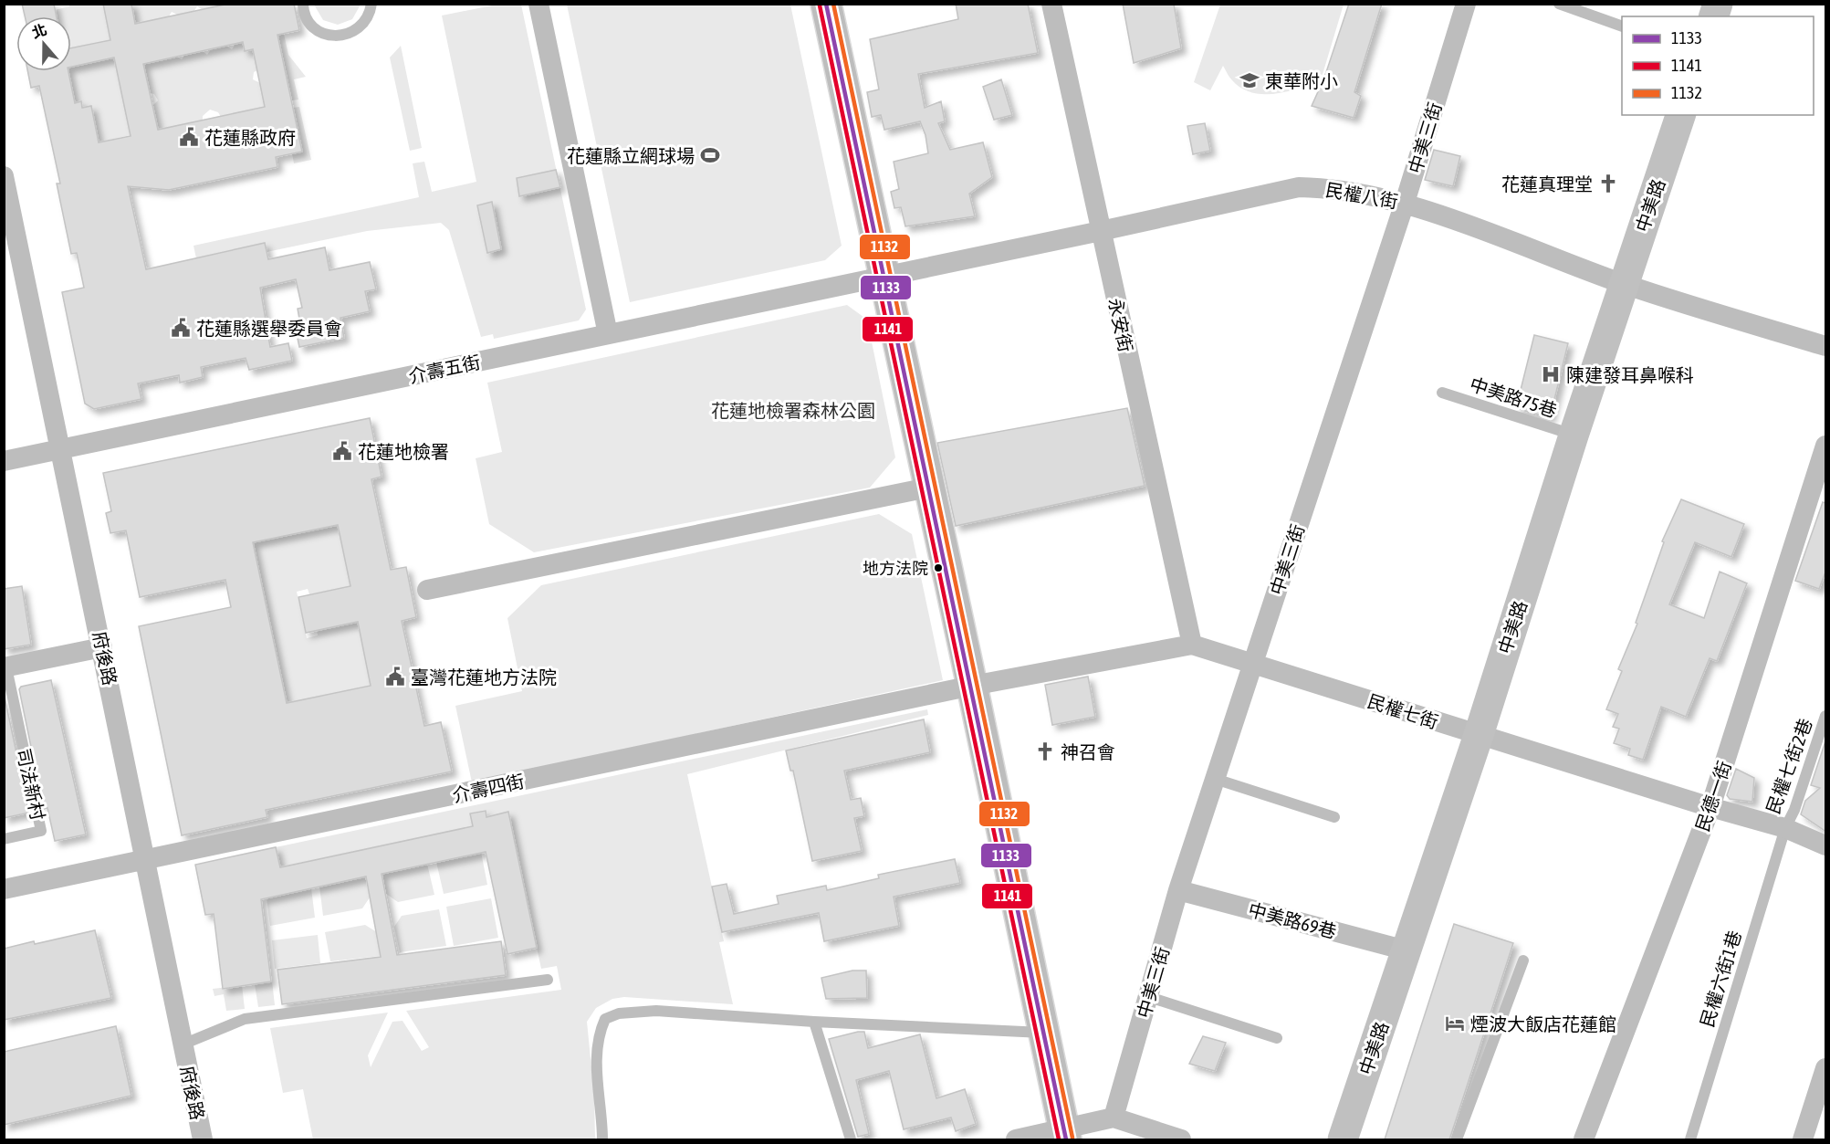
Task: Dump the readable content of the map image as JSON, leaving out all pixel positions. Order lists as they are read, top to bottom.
{
  "streets": {
    "street": [
      "中美三街",
      "民權八街",
      "中美路",
      "永安街",
      "介壽五街",
      "府後路",
      "民權七街",
      "司法新村",
      "介壽四街",
      "民德一街",
      "中美路69巷"
    ],
    "lane": ["中美路75巷", "民權七街2巷", "民權六街1巷"]
  },
  "crossings": [
    ["中美三街", "民權八街"],
    ["中美三街", "民權七街"],
    ["中美三街", "中美路69巷"],
    ["民權八街", "中美路"],
    ["民權八街", "永安街"],
    ["民權八街", "介壽五街"],
    ["中美路", "中美路75巷"],
    ["中美路", "民權七街"],
    ["中美路", "中美路69巷"],
    ["永安街", "民權七街"],
    ["介壽五街", "府後路"],
    ["府後路", "司法新村"],
    ["府後路", "介壽四街"],
    ["民權七街", "民權七街2巷"],
    ["民權七街", "介壽四街"],
    ["民權七街", "民德一街"],
    ["民權七街", "民權六街1巷"],
    ["民權七街2巷", "民權六街1巷"]
  ],
  "parks": ["花蓮地檢署森林公園"],
  "places": {
    "school or university": ["東華附小"],
    "public building": [
      "花蓮縣政府",
      "花蓮縣選舉委員會",
      "花蓮地檢署",
      "臺灣花蓮地方法院"
    ],
    "sports": ["花蓮縣立網球場"],
    "church": ["花蓮真理堂", "神召會"],
    "hospital": ["陳建發耳鼻喉科"],
    "other": ["地方法院"],
    "hotel": ["煙波大飯店花蓮館"]
  },
  "lines": ["transit line 1133", "transit line 1132", "transit line 1141"],
  "legend": ["1133", "1141", "1132"],
  "north": "top"
}
